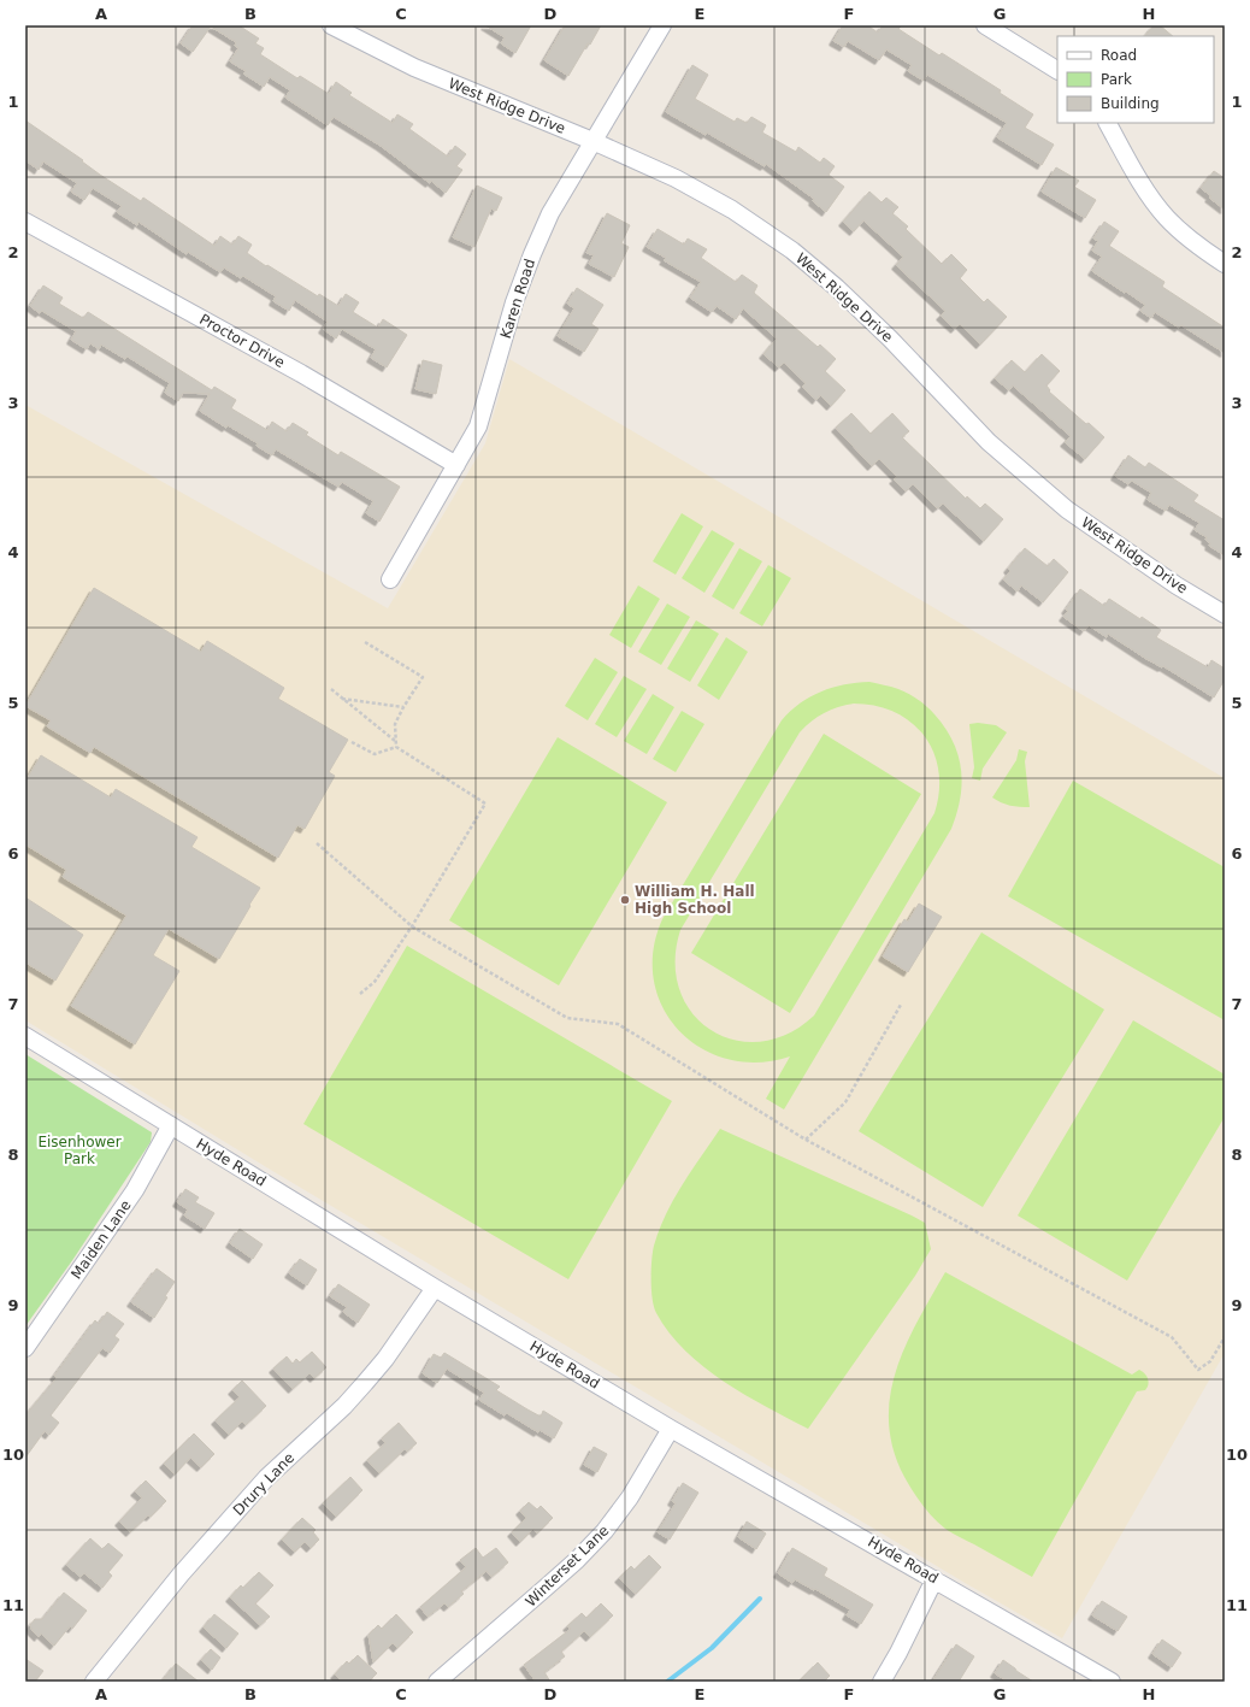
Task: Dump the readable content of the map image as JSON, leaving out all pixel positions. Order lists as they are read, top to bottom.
{
  "streets": {
    "street": [
      "West Ridge Drive",
      "Karen Road",
      "Proctor Drive",
      "Hyde Road",
      "Maiden Lane",
      "Drury Lane",
      "Winterset Lane"
    ]
  },
  "crossings": [
    ["West Ridge Drive", "Karen Road"],
    ["Karen Road", "Proctor Drive"],
    ["Hyde Road", "Maiden Lane"],
    ["Hyde Road", "Drury Lane"],
    ["Hyde Road", "Winterset Lane"]
  ],
  "parks": ["Eisenhower Park"],
  "places": ["William H. Hall High School"],
  "legend": ["Road", "Park", "Building"],
  "grid": {
    "columns": [
      "A",
      "B",
      "C",
      "D",
      "E",
      "F",
      "G",
      "H"
    ],
    "rows": [
      "1",
      "2",
      "3",
      "4",
      "5",
      "6",
      "7",
      "8",
      "9",
      "10",
      "11"
    ]
  }
}
